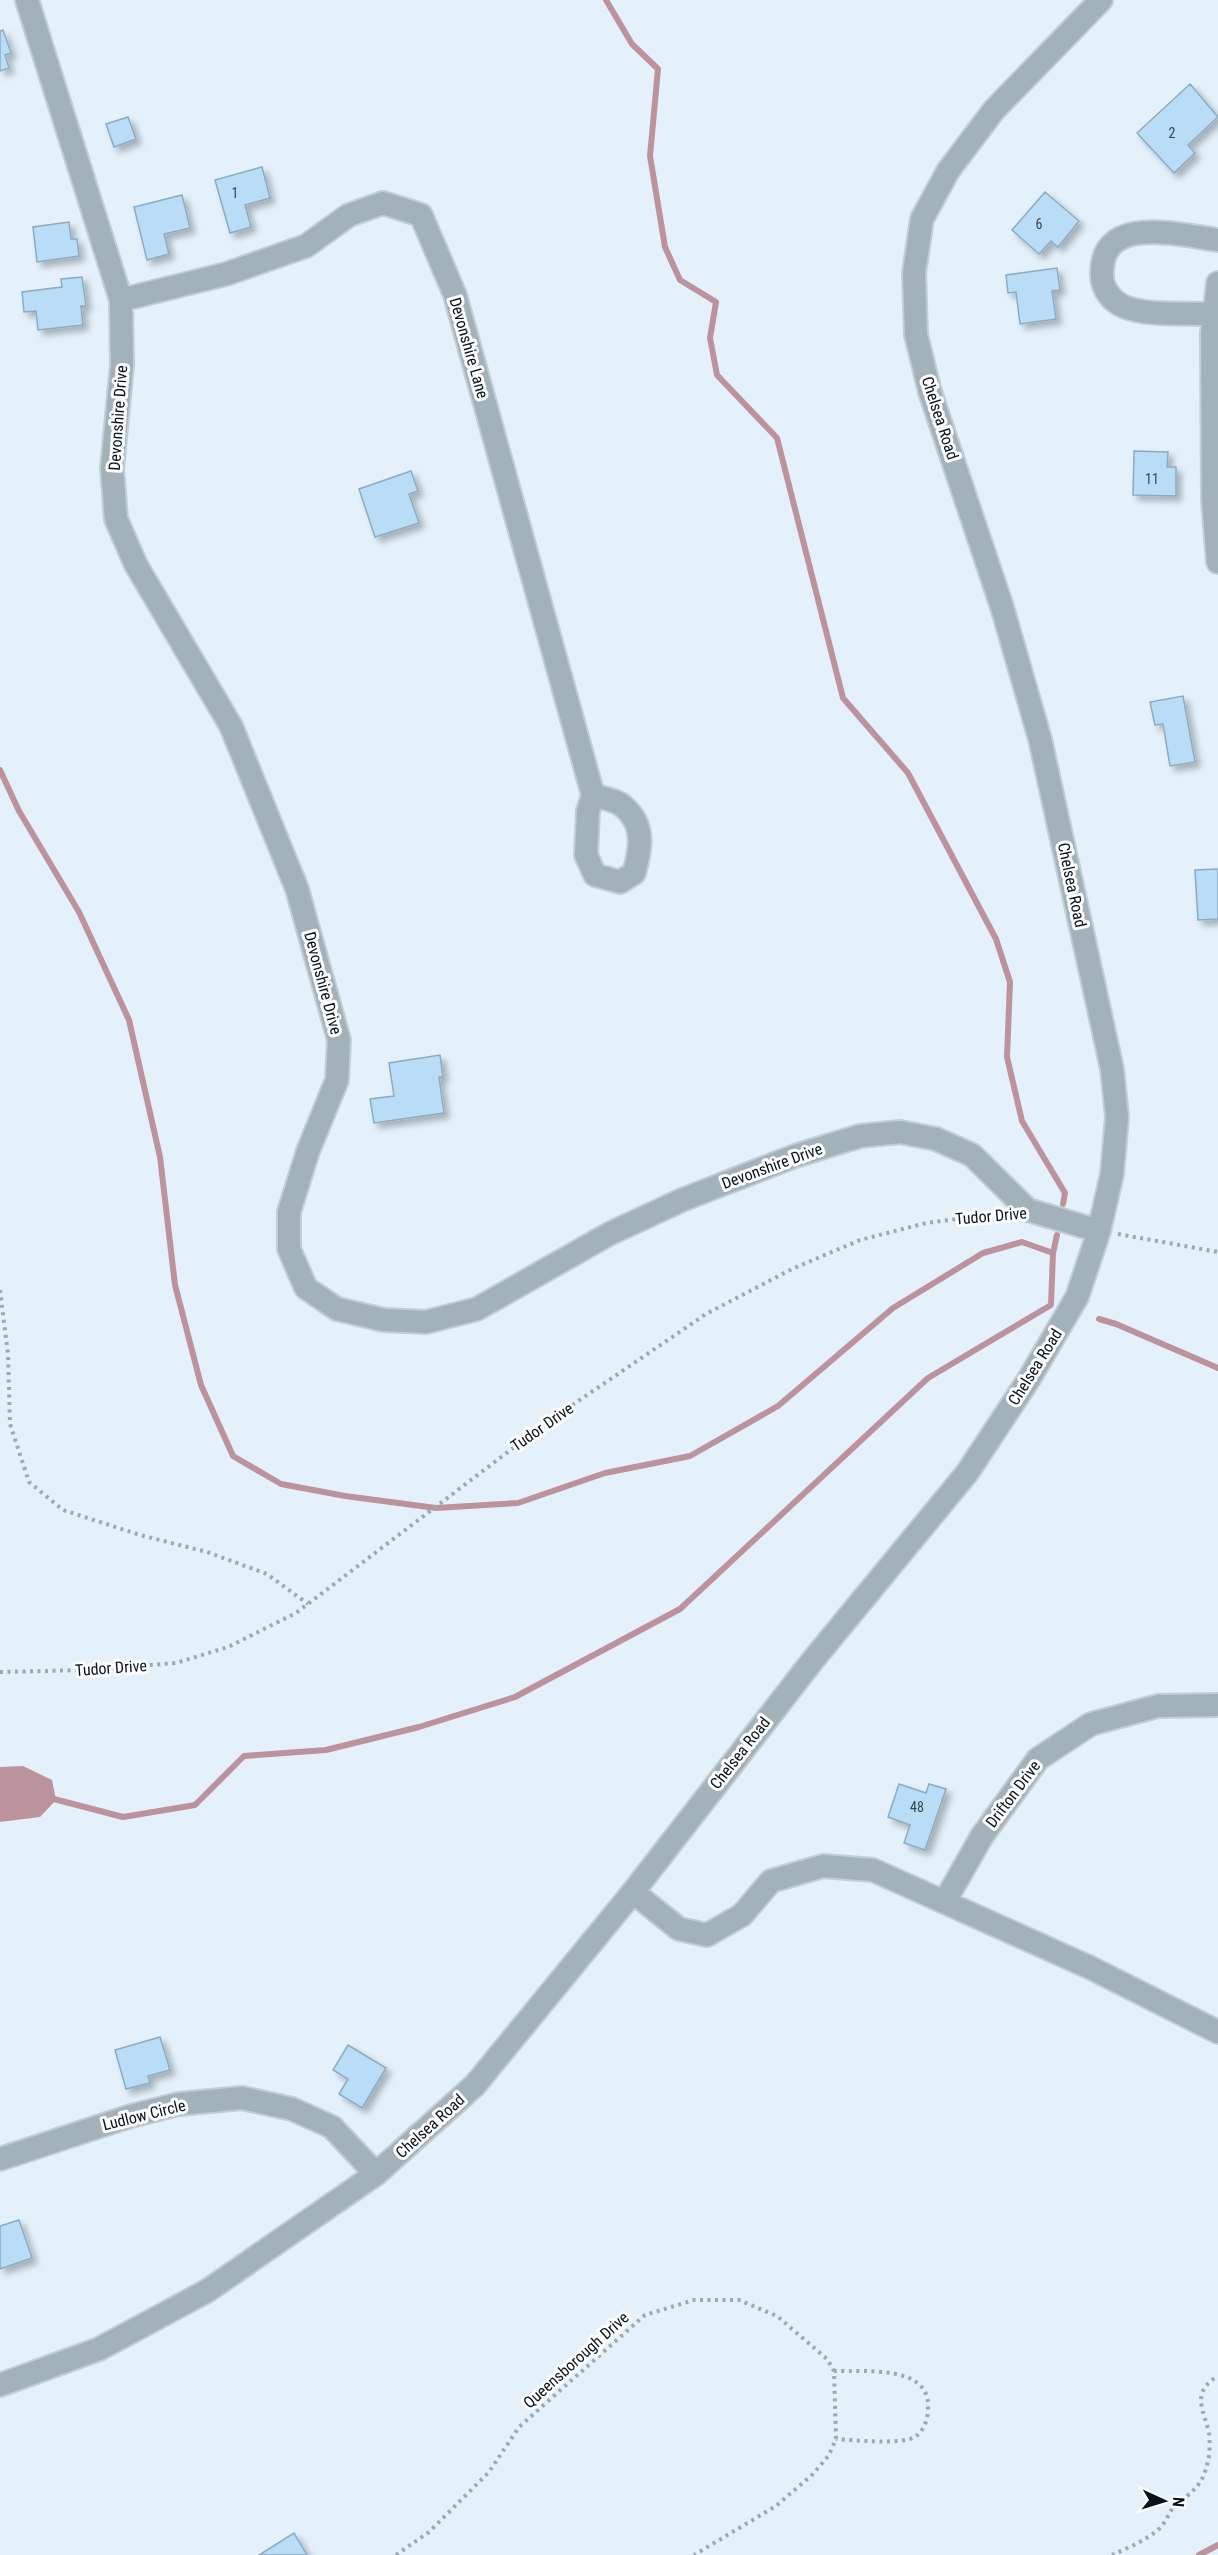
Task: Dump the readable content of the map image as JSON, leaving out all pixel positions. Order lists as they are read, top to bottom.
{
  "streets": {
    "street": [
      "Devonshire Lane",
      "Devonshire Drive",
      "Chelsea Road",
      "Tudor Drive",
      "Drifton Drive",
      "Ludlow Circle"
    ],
    "path": ["Queensborough Drive"]
  },
  "crossings": [
    ["Devonshire Lane", "Devonshire Drive"],
    ["Devonshire Drive", "Tudor Drive"],
    ["Chelsea Road", "Tudor Drive"],
    ["Chelsea Road", "Ludlow Circle"]
  ],
  "house_numbers": [
    "2",
    "1",
    "6",
    "11",
    "48"
  ],
  "north": "right"
}
